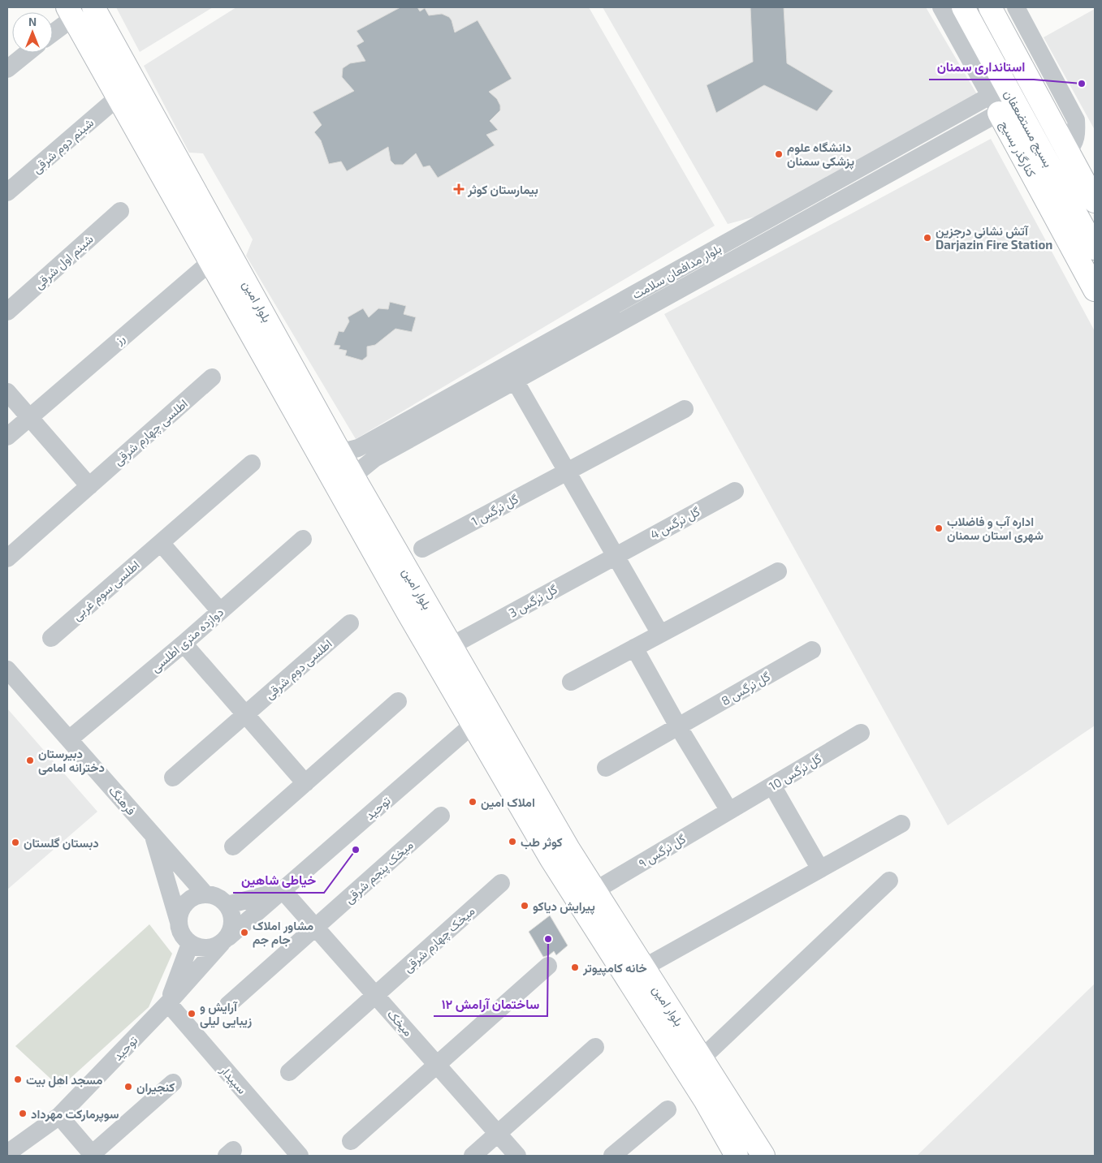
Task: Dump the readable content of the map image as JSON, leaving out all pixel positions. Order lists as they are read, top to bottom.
{
  "streets": {
    "main road": ["بسیج مستضعفان", "کنارگذر بسیج", "بلوار امین"],
    "street": [
      "شبنم دوم شرقی",
      "شبنم اول شرقی",
      "بلوار مدافعان سلامت",
      "رز",
      "اطلسی چهارم شرقی",
      "گل نرگس 1",
      "گل نرگس 4",
      "اطلسی سوم غربی",
      "گل نرگس 3",
      "دوازده متری اطلسی",
      "اطلسی دوم شرقی",
      "گل نرگس 8",
      "گل نرگس 10",
      "فرهنگ",
      "توحید",
      "گل نرگس ۹",
      "میخک پنجم شرقی",
      "میخک چهارم شرقی",
      "میخک",
      "سپیدار"
    ]
  },
  "crossings": [
    ["شبنم دوم شرقی", "بلوار امین"],
    ["کنارگذر بسیج", "بلوار مدافعان سلامت"],
    ["بلوار مدافعان سلامت", "بلوار امین"],
    ["بلوار امین", "رز"],
    ["بلوار امین", "گل نرگس 3"],
    ["بلوار امین", "توحید"],
    ["بلوار امین", "گل نرگس ۹"],
    ["گل نرگس 4", "گل نرگس 3"],
    ["دوازده متری اطلسی", "فرهنگ"],
    ["گل نرگس 10", "گل نرگس ۹"],
    ["فرهنگ", "توحید"],
    ["توحید", "میخک"],
    ["توحید", "سپیدار"],
    ["میخک پنجم شرقی", "میخک"],
    ["میخک چهارم شرقی", "میخک"]
  ],
  "places": {
    "other": [
      "استانداری سمنان",
      "دانشگاه علوم پزشکی سمنان",
      "آتش نشانی درجزین Darjazin Fire Station",
      "اداره آب و فاضلاب شهری استان سمنان",
      "دبیرستان دخترانه امامی",
      "املاک امین",
      "کوثر طب",
      "دبستان گلستان",
      "خیاطی شاهین",
      "پیرایش دیاکو",
      "مشاور املاک جام جم",
      "ساختمان آرامش ۱۲",
      "خانه کامپیوتر",
      "آرایش و زیبایی لیلی",
      "مسجد اهل بیت",
      "کنجیران",
      "سوپرمارکت مهرداد"
    ],
    "health": ["بیمارستان کوثر"]
  },
  "north": "top"
}
